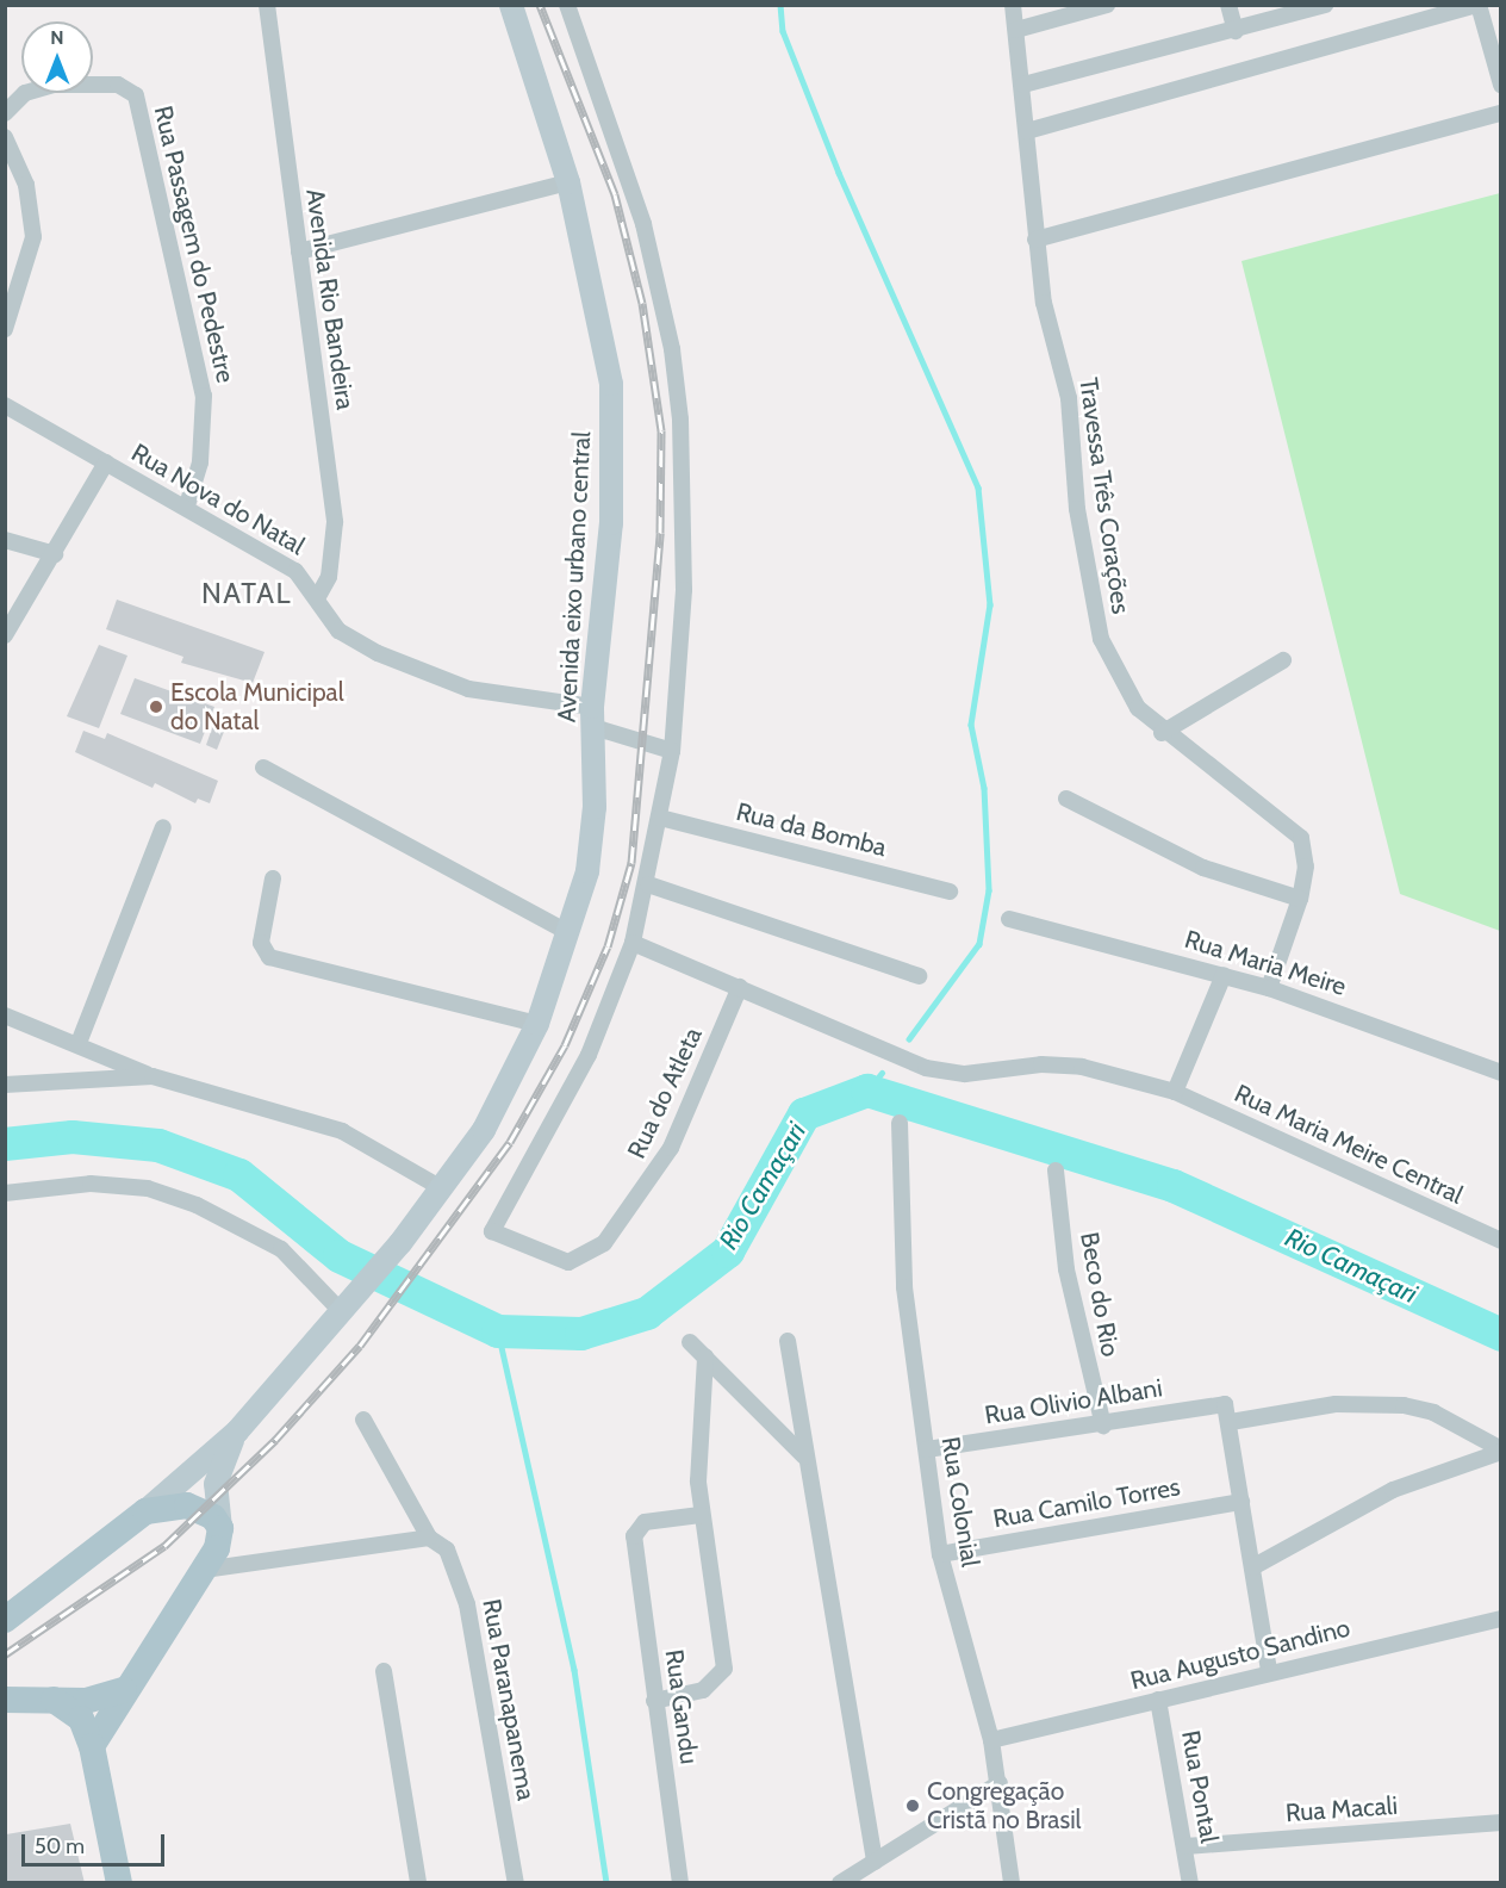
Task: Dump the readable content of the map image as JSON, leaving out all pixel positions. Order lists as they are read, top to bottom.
{
  "streets": {
    "street": [
      "Rua Passagem do Pedestre",
      "Avenida Rio Bandeira",
      "Travessa Três Corações",
      "Rua Nova do Natal",
      "Avenida eixo urbano central",
      "Rua da Bomba",
      "Rua Maria Meire",
      "Rua do Atleta",
      "Rua Maria Meire Central",
      "Beco do Rio",
      "Rua Olivio Albani",
      "Rua Colonial",
      "Rua Camilo Torres",
      "Rua Augusto Sandino",
      "Rua Paranapanema",
      "Rua Gandu",
      "Rua Pontal",
      "Rua Macali"
    ]
  },
  "crossings": [
    ["Rua Passagem do Pedestre", "Rua Nova do Natal"],
    ["Avenida Rio Bandeira", "Rua Nova do Natal"],
    ["Travessa Três Corações", "Rua Maria Meire"],
    ["Rua Nova do Natal", "Avenida eixo urbano central"],
    ["Rua do Atleta", "Rua Maria Meire Central"],
    ["Beco do Rio", "Rua Olivio Albani"],
    ["Rua Olivio Albani", "Rua Colonial"],
    ["Rua Colonial", "Rua Camilo Torres"],
    ["Rua Colonial", "Rua Augusto Sandino"],
    ["Rua Augusto Sandino", "Rua Pontal"],
    ["Rua Pontal", "Rua Macali"]
  ],
  "districts": ["NATAL"],
  "water": ["Rio Camaçari"],
  "places": ["Escola Municipal do Natal", "Congregação Cristã no Brasil"],
  "scale_bar": "50 m",
  "north": "top"
}
